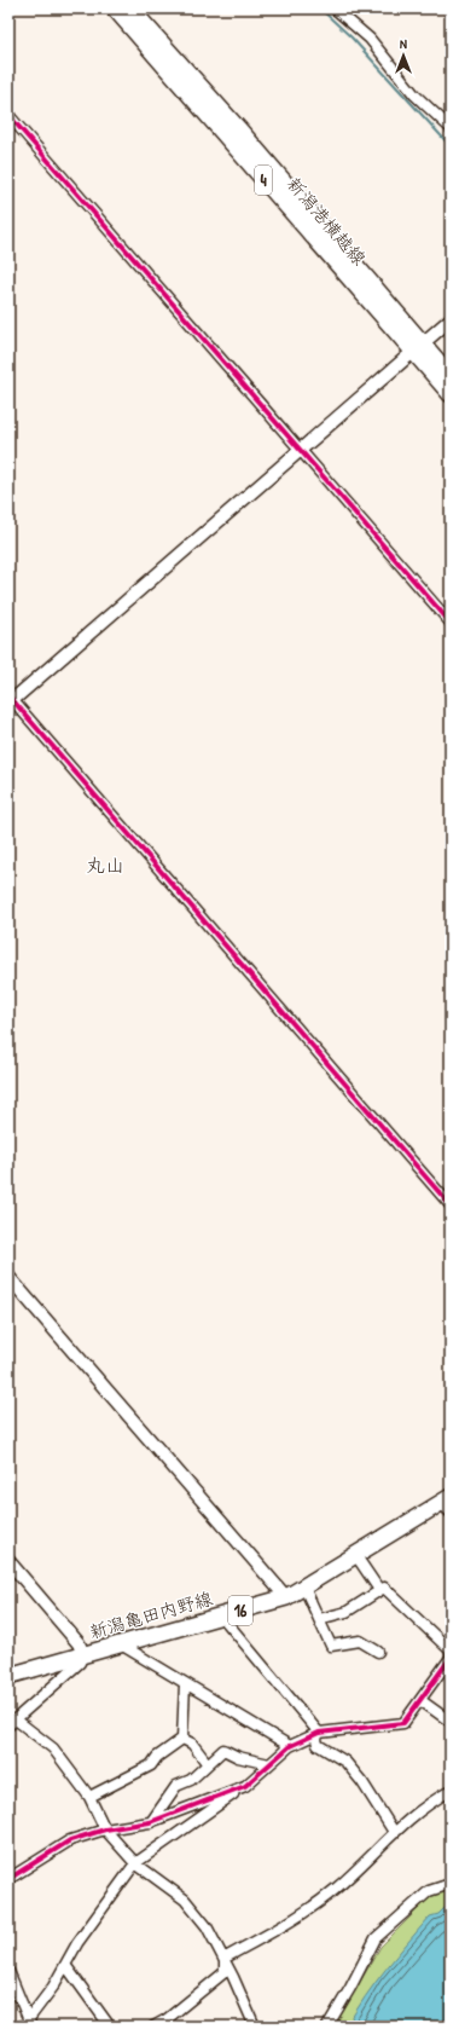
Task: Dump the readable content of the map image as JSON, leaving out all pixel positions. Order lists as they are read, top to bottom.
{
  "streets": {
    "main road": [
      "4",
      "新潟港横越線",
      "16",
      "新潟亀田内野線"
    ]
  },
  "districts": ["丸山"],
  "north": "top"
}
